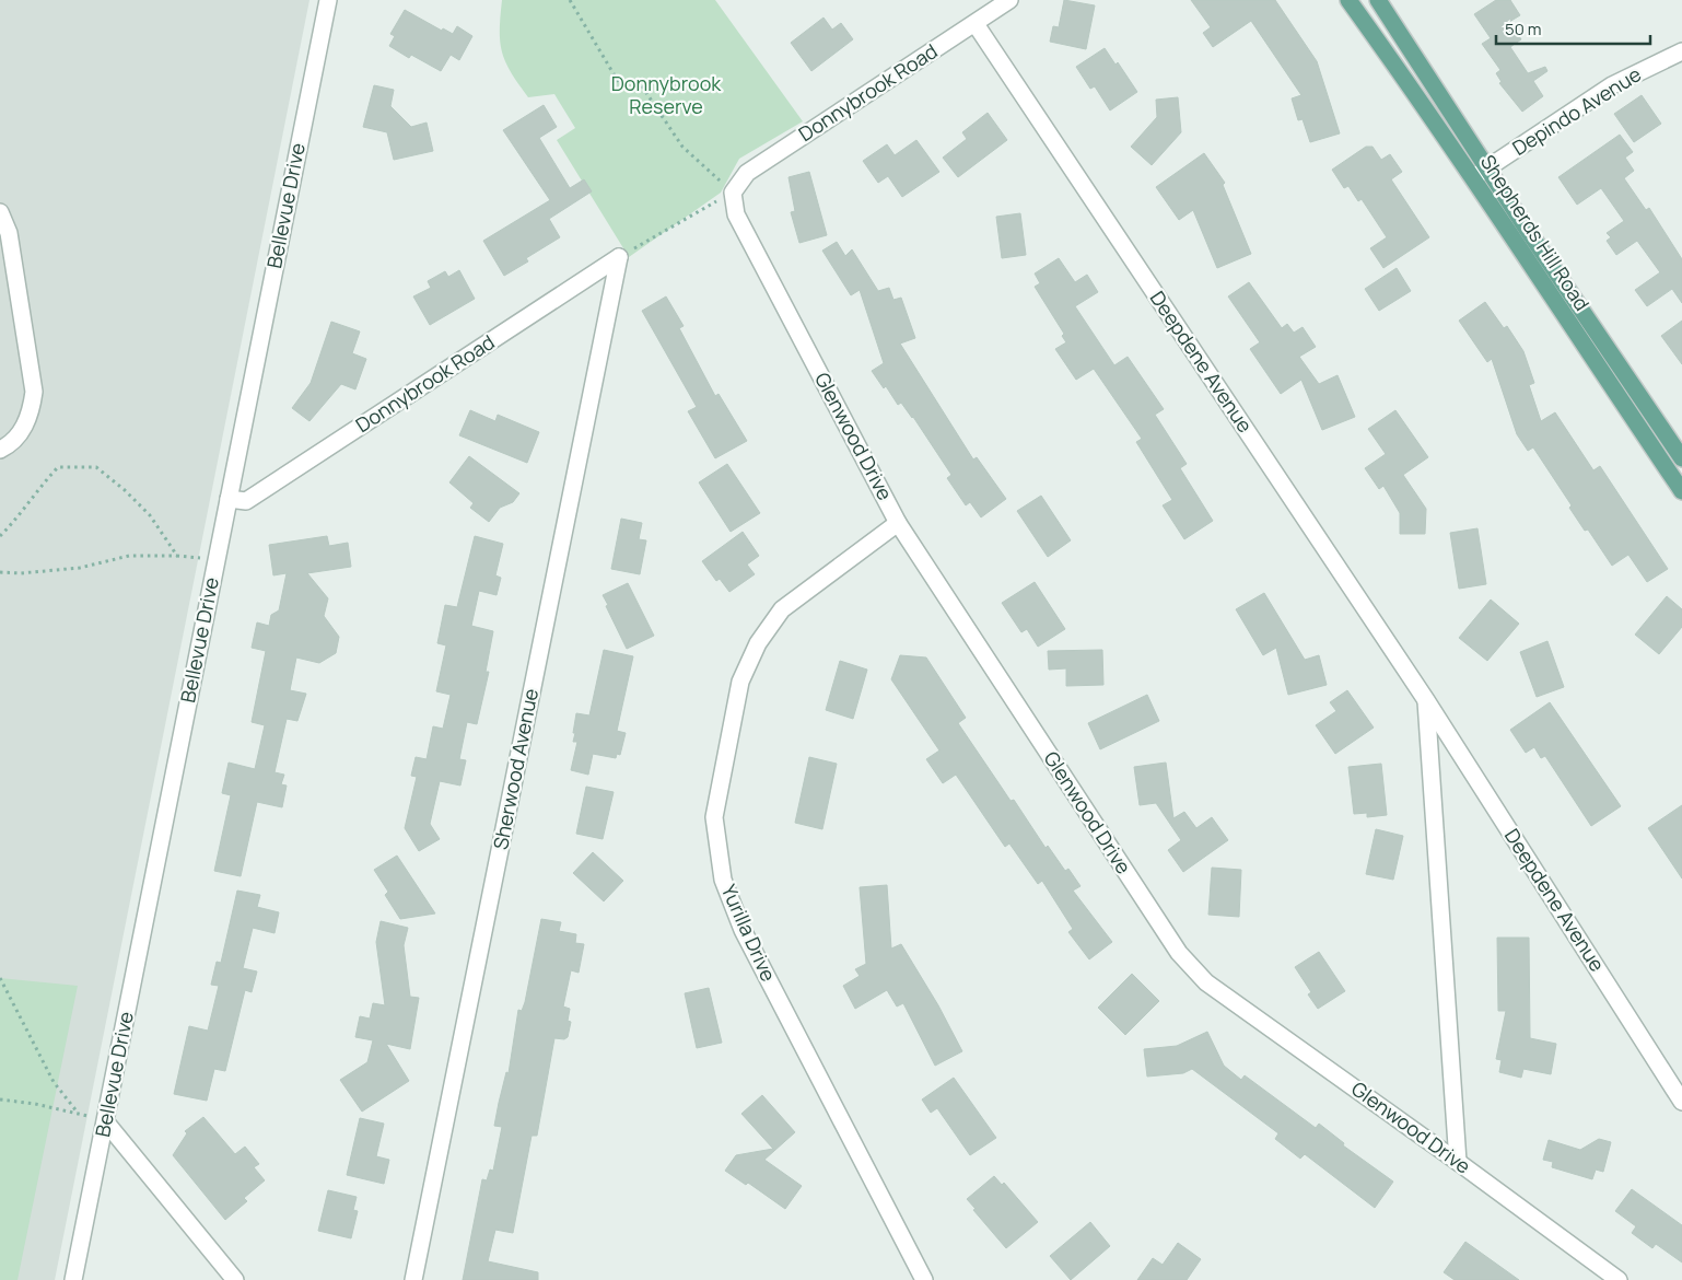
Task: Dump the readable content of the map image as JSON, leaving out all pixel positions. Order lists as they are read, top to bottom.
{
  "streets": {
    "main road": ["Shepherds Hill Road"],
    "street": [
      "Donnybrook Road",
      "Depindo Avenue",
      "Bellevue Drive",
      "Deepdene Avenue",
      "Glenwood Drive",
      "Sherwood Avenue",
      "Yurilla Drive"
    ]
  },
  "crossings": [
    ["Donnybrook Road", "Bellevue Drive"],
    ["Donnybrook Road", "Deepdene Avenue"],
    ["Donnybrook Road", "Glenwood Drive"],
    ["Donnybrook Road", "Sherwood Avenue"],
    ["Depindo Avenue", "Shepherds Hill Road"],
    ["Deepdene Avenue", "Glenwood Drive"],
    ["Glenwood Drive", "Yurilla Drive"]
  ],
  "parks": ["Donnybrook Reserve"],
  "scale_bar": "50 m"
}
